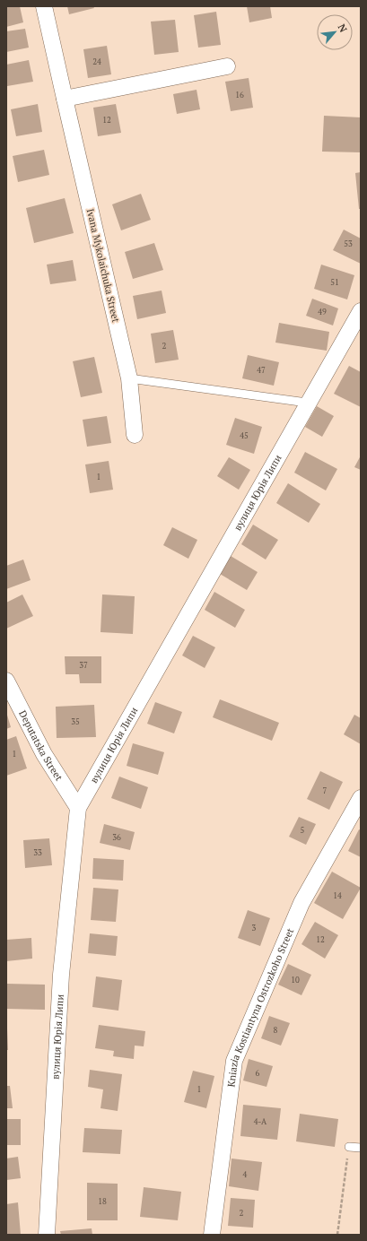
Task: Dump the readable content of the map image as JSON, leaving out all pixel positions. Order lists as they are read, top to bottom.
{
  "streets": {
    "street": [
      "Ivana Mykolaichuka Street",
      "вулиця Юрія Липи",
      "Deputatska Street",
      "Kniazia Kostiantyna Ostrozkoho Street"
    ]
  },
  "crossings": [
    ["вулиця Юрія Липи", "Deputatska Street"]
  ],
  "house_numbers": [
    "24",
    "16",
    "12",
    "53",
    "51",
    "49",
    "2",
    "47",
    "45",
    "1",
    "37",
    "35",
    "1",
    "7",
    "5",
    "36",
    "33",
    "14",
    "3",
    "12",
    "10",
    "8",
    "6",
    "1",
    "4-А",
    "4",
    "18",
    "2"
  ],
  "north": "top right"
}
